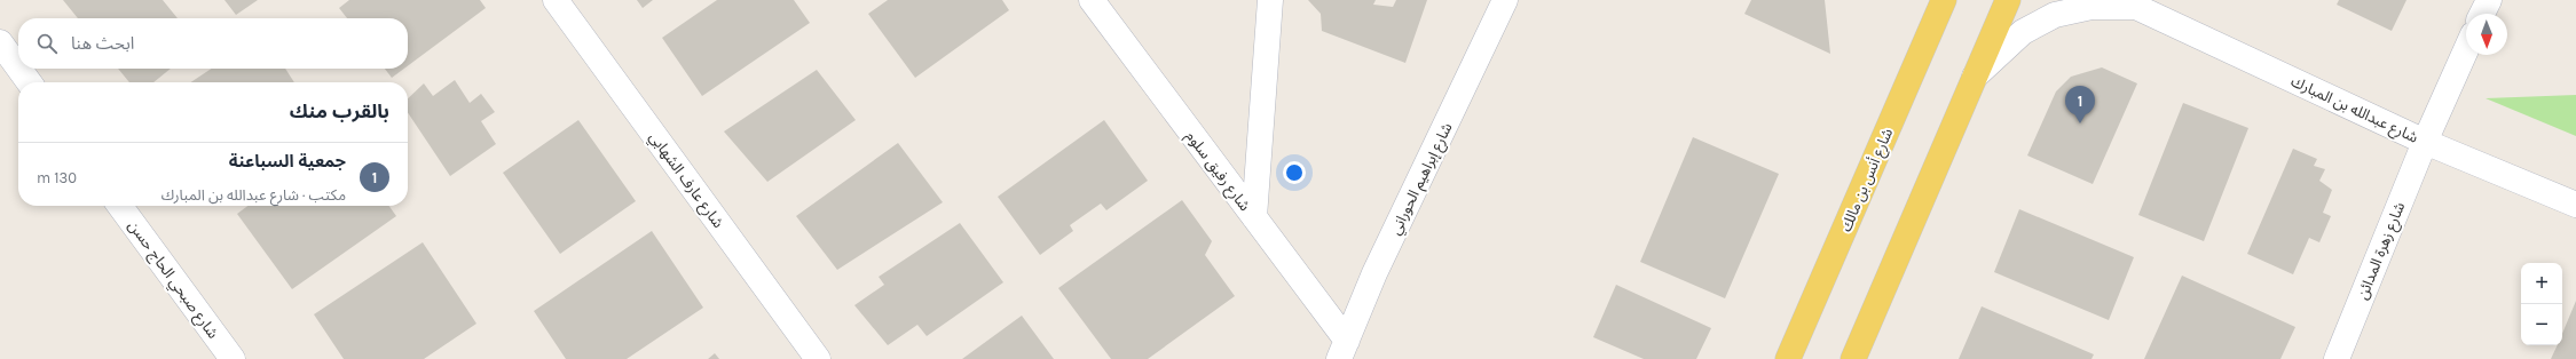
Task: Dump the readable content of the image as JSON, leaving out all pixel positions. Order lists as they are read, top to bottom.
{
  "streets": {
    "main road": ["شارع أنس بن مالك"],
    "street": [
      "شارع عبدالله بن المبارك",
      "شارع رفيق سلوم",
      "شارع إبراهيم الحوراني",
      "شارع عارف الشهابي",
      "شارع زهرة المدائن",
      "شارع صبحي الحاج حسن"
    ]
  },
  "crossings": [
    ["شارع عبدالله بن المبارك", "شارع زهرة المدائن"],
    ["شارع رفيق سلوم", "شارع إبراهيم الحوراني"]
  ],
  "north": "bottom",
  "page": {
    "search": "ابحث هنا",
    "heading": "بالقرب منك",
    "pins": "1",
    "list": [
      {
        "mark": "1",
        "name": "جمعية السباعنة",
        "note": "مكتب · شارع عبدالله بن المبارك",
        "value": "130 m"
      }
    ],
    "map_buttons": ["+", "−"]
  }
}
